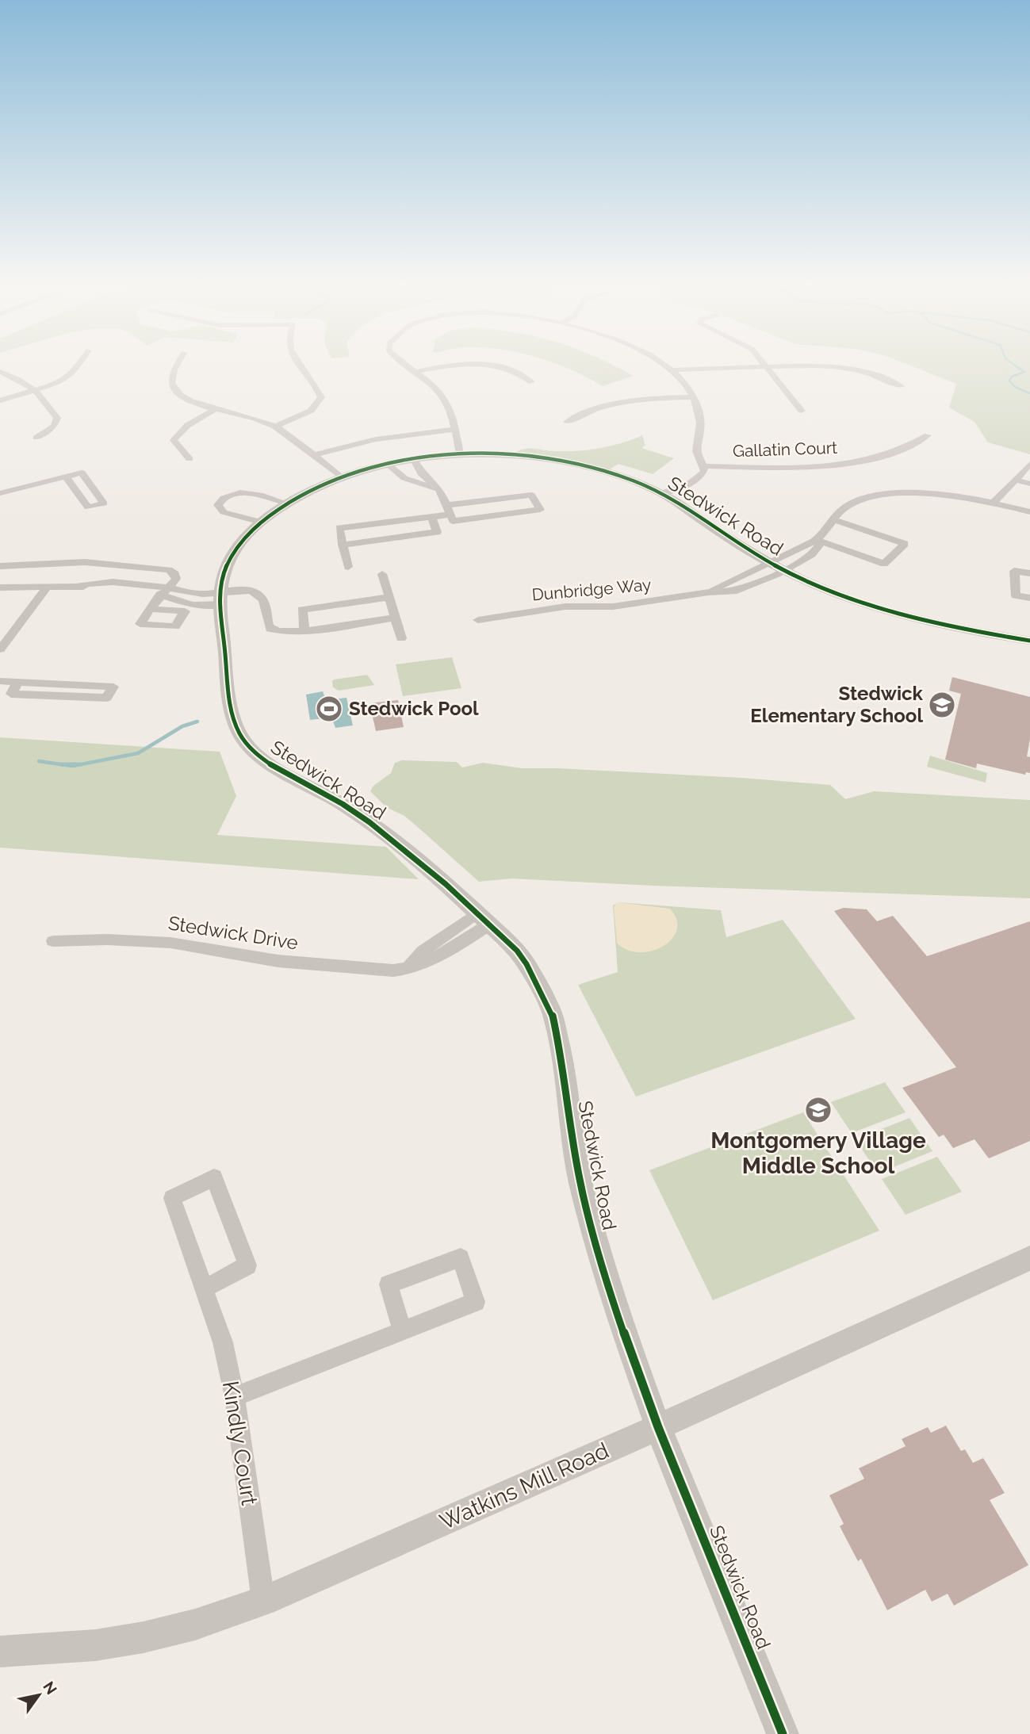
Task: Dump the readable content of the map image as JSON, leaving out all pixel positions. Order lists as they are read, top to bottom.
{
  "streets": {
    "street": [
      "Gallatin Court",
      "Stedwick Road",
      "Dunbridge Way",
      "Stedwick Drive",
      "Kindly Court",
      "Watkins Mill Road"
    ]
  },
  "crossings": [
    ["Stedwick Road", "Dunbridge Way"],
    ["Stedwick Road", "Stedwick Drive"],
    ["Stedwick Road", "Watkins Mill Road"],
    ["Kindly Court", "Watkins Mill Road"]
  ],
  "places": {
    "school or university": ["Stedwick Elementary School", "Montgomery Village Middle School"],
    "sports": ["Stedwick Pool"]
  },
  "north": "top right"
}
